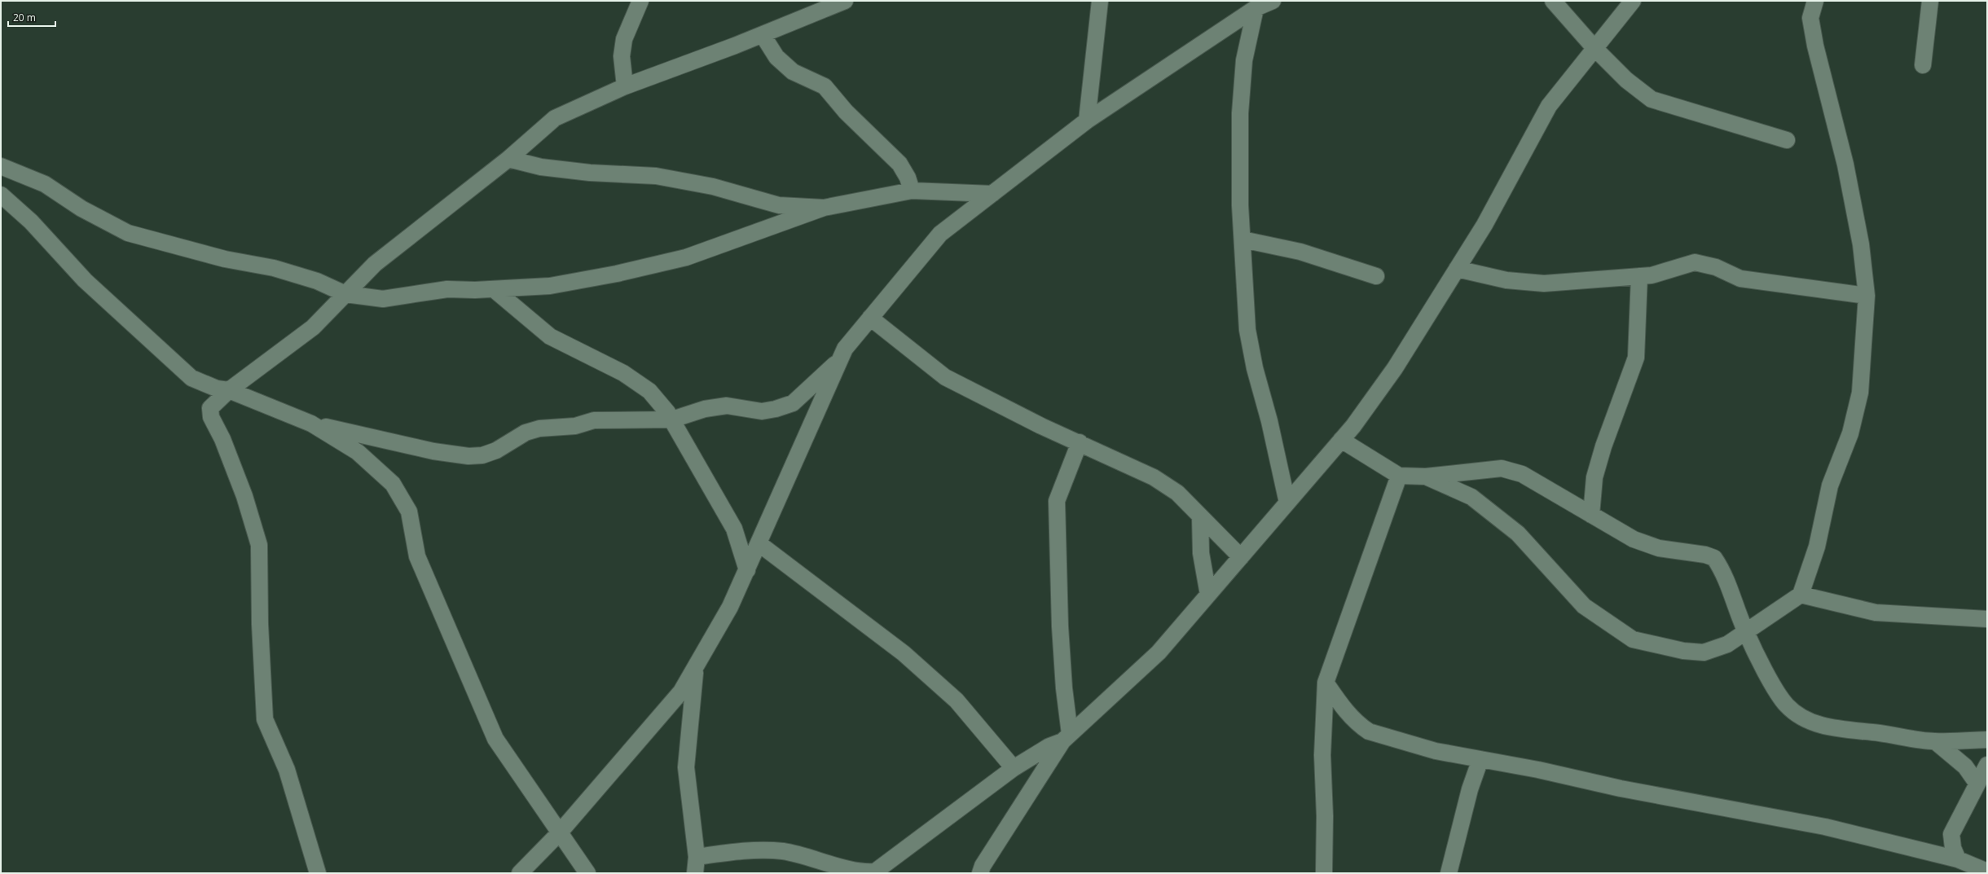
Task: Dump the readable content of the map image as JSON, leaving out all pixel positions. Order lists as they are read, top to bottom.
{
  "scale_bar": "20 m"
}
